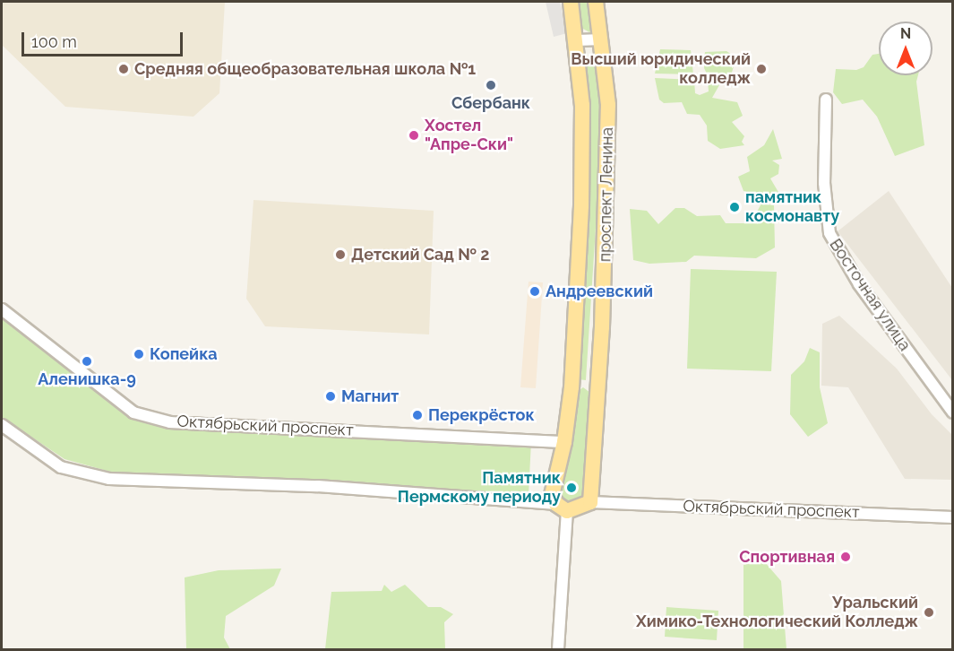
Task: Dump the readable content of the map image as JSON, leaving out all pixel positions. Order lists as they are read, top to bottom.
{
  "streets": {
    "main road": ["проспект Ленина"],
    "street": ["Восточная улица", "Октябрьский проспект"]
  },
  "crossings": [
    ["проспект Ленина", "Октябрьский проспект"]
  ],
  "places": [
    "Средняя общеобразовательная школа №1",
    "Высший юридический колледж",
    "Сбербанк",
    "Хостел \"Апре-Ски\"",
    "памятник космонавту",
    "Детский Сад № 2",
    "Андреевский",
    "Копейка",
    "Аленишка-9",
    "Магнит",
    "Перекрёсток",
    "Памятник Пермскому периоду",
    "Спортивная",
    "Уральский Химико-Технологический Колледж"
  ],
  "scale_bar": "100 m",
  "north": "top"
}
